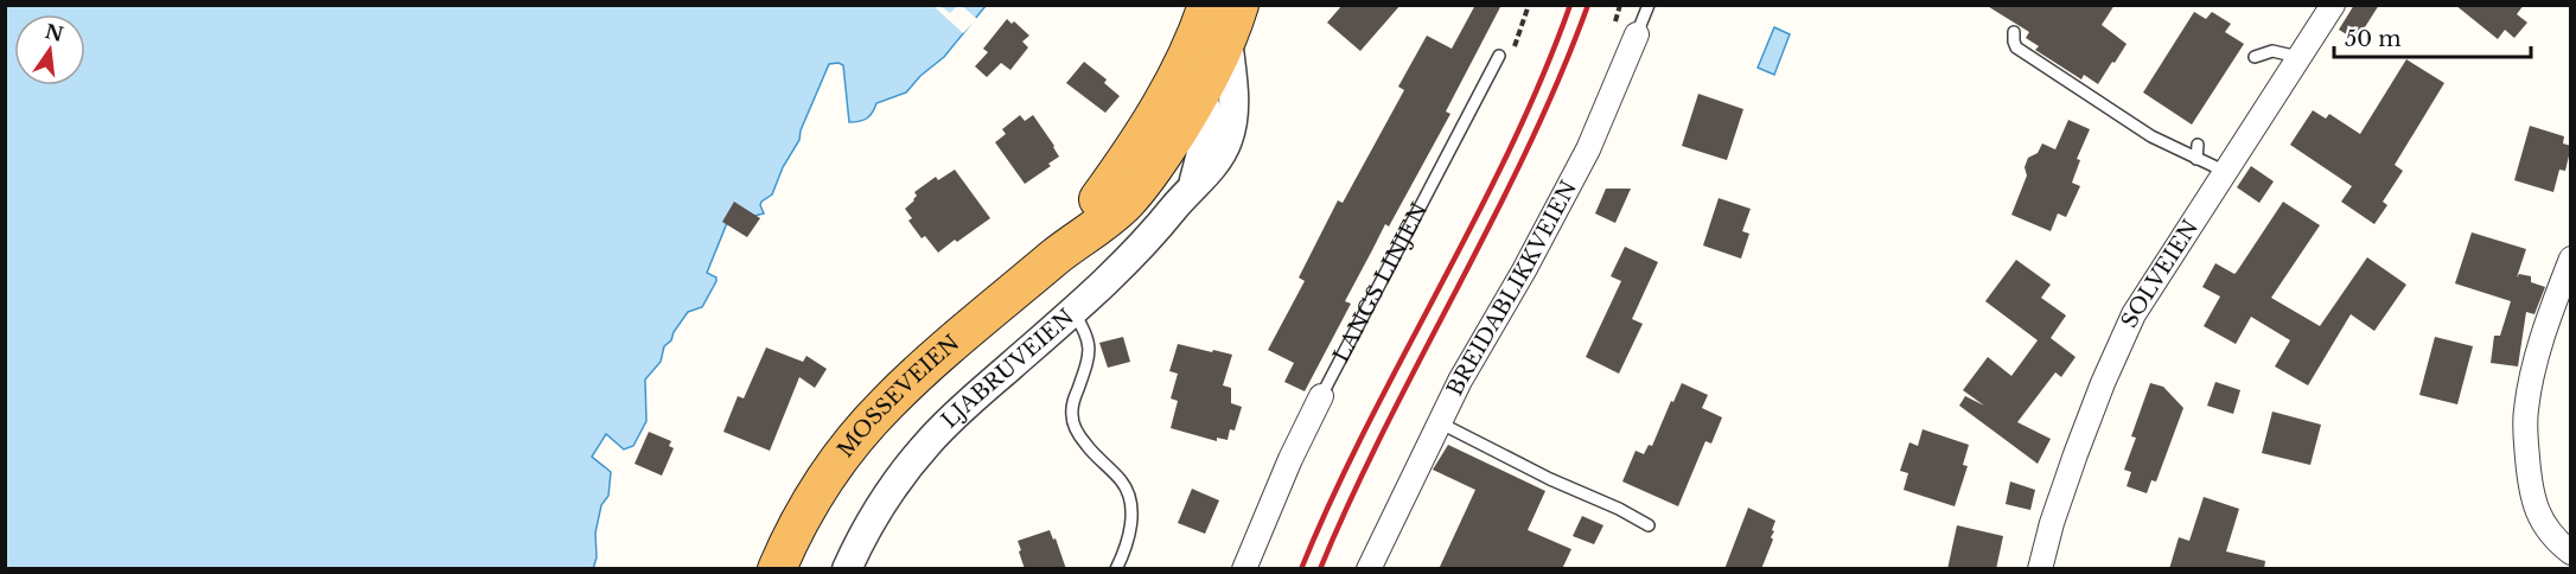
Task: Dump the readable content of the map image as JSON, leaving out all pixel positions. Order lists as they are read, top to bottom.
{
  "streets": {
    "highway": ["MOSSEVEIEN"],
    "street": [
      "SOLVEIEN",
      "LANGS LINJEN",
      "BREIDABLIKKVEIEN",
      "LJABRUVEIEN"
    ]
  },
  "crossings": [
    ["LJABRUVEIEN", "MOSSEVEIEN"]
  ],
  "scale_bar": "50 m",
  "north": "top"
}
